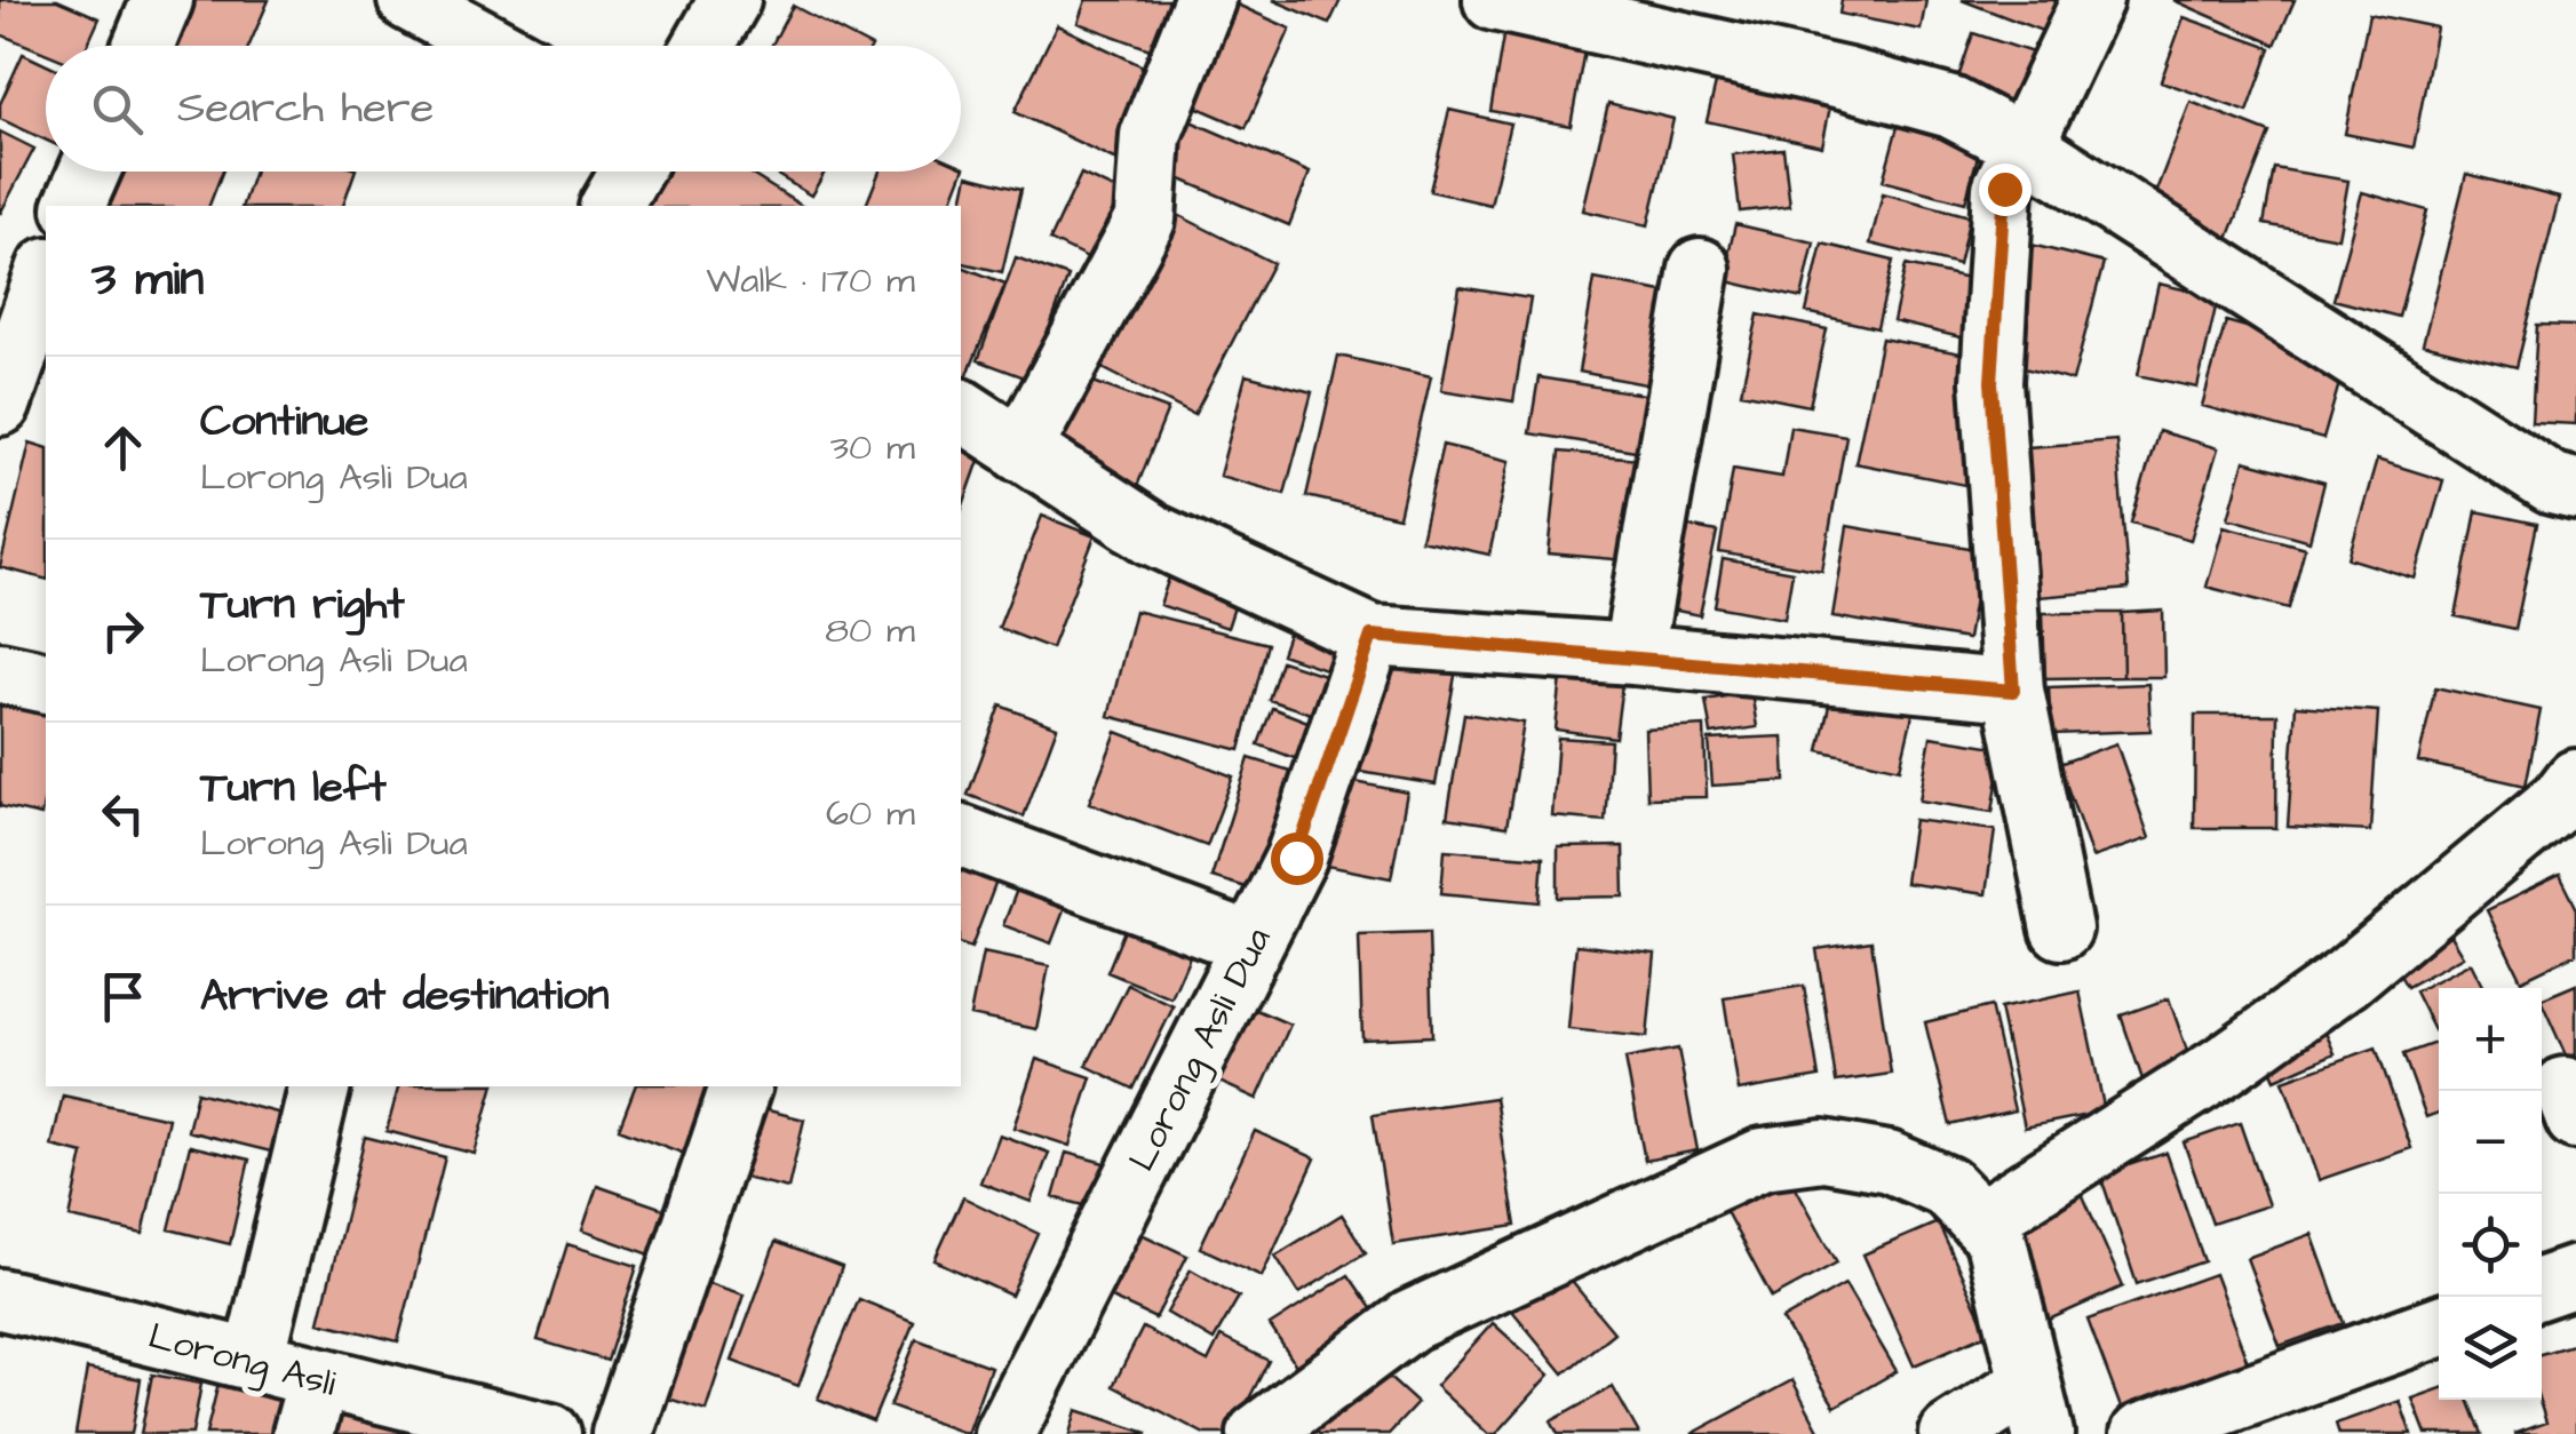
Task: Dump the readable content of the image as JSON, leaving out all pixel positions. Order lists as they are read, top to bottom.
{
  "streets": {
    "street": ["Lorong Asli Dua", "Lorong Asli"]
  },
  "page": {
    "search": "Search here",
    "heading": ["3 min", "Walk · 170 m"],
    "list": [
      ["Continue", "Lorong Asli Dua", "30 m"],
      ["Turn right", "Lorong Asli Dua", "80 m"],
      ["Turn left", "Lorong Asli Dua", "60 m"],
      "Arrive at destination"
    ],
    "map_buttons": ["+", "−"]
  }
}
